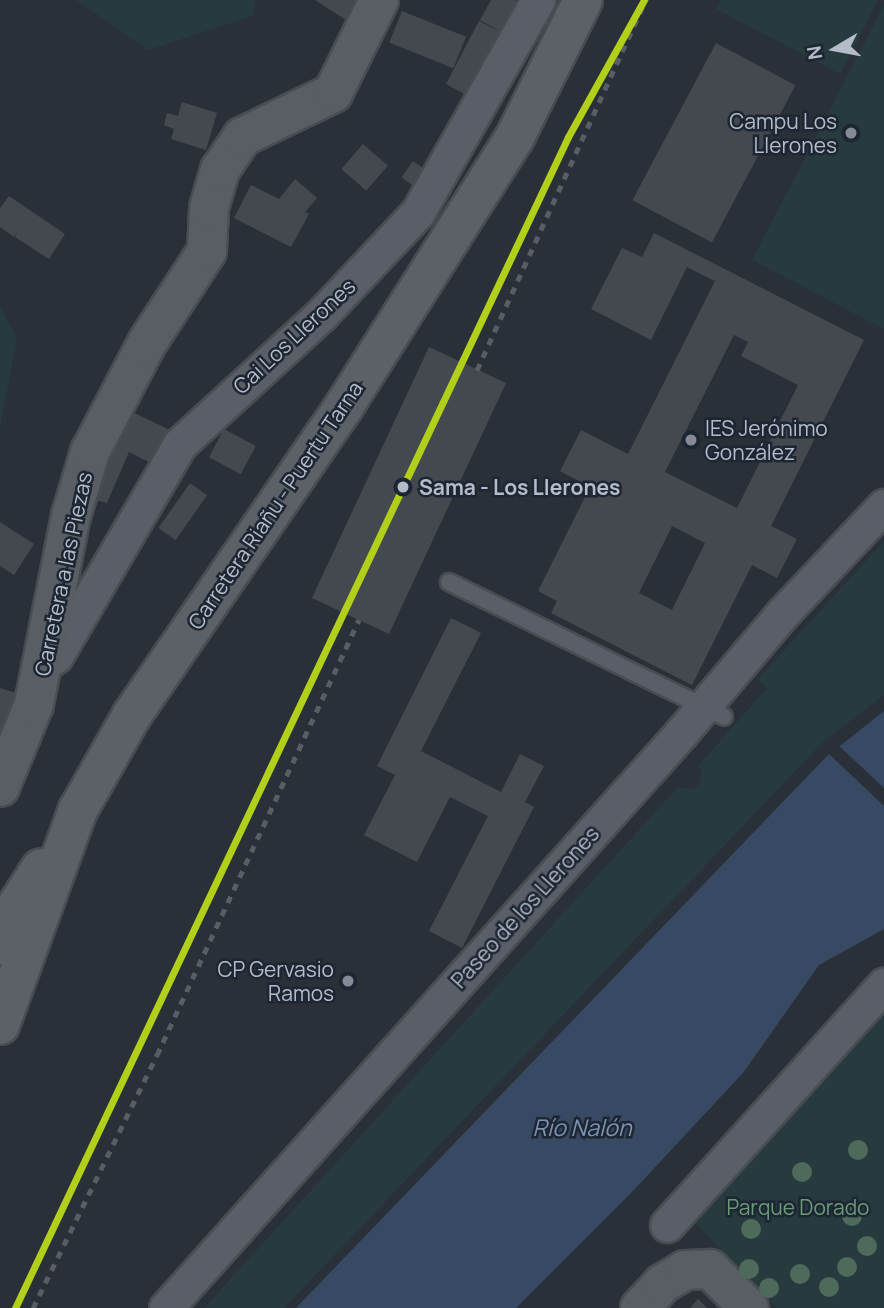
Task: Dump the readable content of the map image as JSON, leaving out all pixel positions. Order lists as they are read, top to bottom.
{
  "streets": {
    "main road": ["Carretera Riañu - Puertu Tarna"],
    "street": ["Cai Los Llerones", "Carretera a las Piezas", "Paseo de los Llerones"]
  },
  "crossings": [
    ["Cai Los Llerones", "Carretera a las Piezas"]
  ],
  "water": ["Río Nalón"],
  "parks": ["Parque Dorado"],
  "places": [
    "Campu Los Llerones",
    "IES Jerónimo González",
    "Sama - Los Llerones",
    "CP Gervasio Ramos"
  ],
  "north": "left"
}
